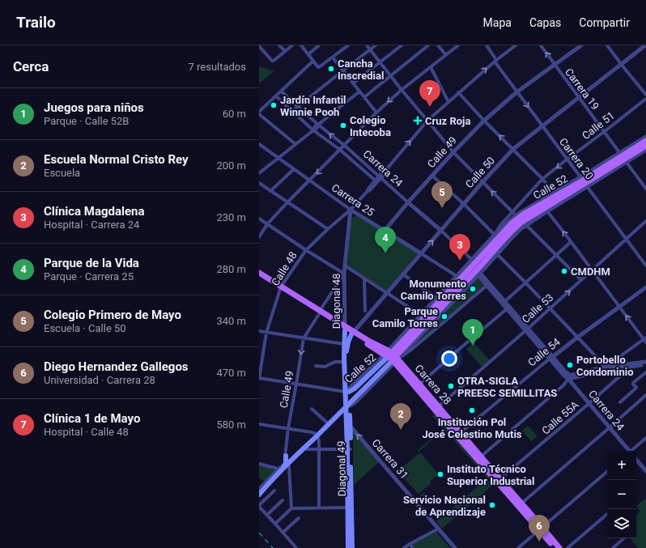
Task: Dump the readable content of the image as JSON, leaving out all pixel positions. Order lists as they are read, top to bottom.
{
  "streets": {
    "main road": [
      "Calle 52",
      "Diagonal 48",
      "Carrera 28",
      "Diagonal 49"
    ],
    "street": [
      "Carrera 19",
      "Calle 51",
      "Calle 49",
      "Carrera 20",
      "Carrera 24",
      "Calle 50",
      "Carrera 25",
      "Calle 48",
      "Calle 53",
      "Calle 54",
      "Calle 55A",
      "Carrera 31"
    ]
  },
  "crossings": [
    ["Carrera 19", "Calle 51"],
    ["Carrera 19", "Calle 49"],
    ["Carrera 19", "Calle 50"],
    ["Carrera 19", "Calle 52"],
    ["Calle 51", "Carrera 20"],
    ["Calle 51", "Calle 52"],
    ["Calle 49", "Carrera 20"],
    ["Calle 49", "Carrera 24"],
    ["Calle 49", "Carrera 25"],
    ["Calle 49", "Diagonal 48"],
    ["Calle 49", "Carrera 28"],
    ["Carrera 20", "Calle 50"],
    ["Carrera 20", "Calle 52"],
    ["Carrera 20", "Calle 48"],
    ["Carrera 20", "Calle 53"],
    ["Carrera 24", "Calle 50"],
    ["Carrera 24", "Calle 52"],
    ["Carrera 24", "Calle 48"],
    ["Carrera 24", "Calle 53"],
    ["Carrera 24", "Calle 54"],
    ["Carrera 24", "Calle 55A"],
    ["Calle 50", "Carrera 25"],
    ["Calle 50", "Diagonal 48"],
    ["Calle 50", "Carrera 28"],
    ["Calle 52", "Carrera 25"],
    ["Calle 52", "Diagonal 48"],
    ["Calle 52", "Carrera 28"],
    ["Calle 52", "Diagonal 49"],
    ["Carrera 25", "Calle 48"],
    ["Carrera 25", "Diagonal 48"],
    ["Calle 48", "Diagonal 48"],
    ["Calle 48", "Carrera 28"],
    ["Diagonal 48", "Carrera 28"],
    ["Diagonal 48", "Diagonal 49"],
    ["Calle 53", "Carrera 28"],
    ["Calle 54", "Carrera 28"],
    ["Carrera 28", "Calle 55A"],
    ["Carrera 31", "Diagonal 49"]
  ],
  "one_way": ["Carrera 31"],
  "places": {
    "other": [
      "Cancha Inscredial",
      "Jardín Infantil Winnie Pooh",
      "Colegio Intecoba",
      "CMDHM",
      "Monumento Camilo Torres",
      "Parque Camilo Torres",
      "Portobello Condominio",
      "OTRA-SIGLA PREESC SEMILLITAS",
      "Institución Pol José Celestino Mutis",
      "Instituto Técnico Superior Industrial",
      "Servicio Nacional de Aprendizaje"
    ],
    "health": ["Cruz Roja"]
  },
  "page": {
    "header": "Trailo",
    "nav": ["Mapa", "Capas", "Compartir"],
    "heading": ["Cerca", "7 resultados"],
    "pins": [
      "7",
      "5",
      "4",
      "3",
      "1",
      "2",
      "6"
    ],
    "list": [
      {
        "mark": "1",
        "name": "Juegos para niños",
        "note": "Parque · Calle 52B",
        "value": "60 m"
      },
      {
        "mark": "2",
        "name": "Escuela Normal Cristo Rey",
        "note": "Escuela",
        "value": "200 m"
      },
      {
        "mark": "3",
        "name": "Clínica Magdalena",
        "note": "Hospital · Carrera 24",
        "value": "230 m"
      },
      {
        "mark": "4",
        "name": "Parque de la Vida",
        "note": "Parque · Carrera 25",
        "value": "280 m"
      },
      {
        "mark": "5",
        "name": "Colegio Primero de Mayo",
        "note": "Escuela · Calle 50",
        "value": "340 m"
      },
      {
        "mark": "6",
        "name": "Diego Hernandez Gallegos",
        "note": "Universidad · Carrera 28",
        "value": "470 m"
      },
      {
        "mark": "7",
        "name": "Clínica 1 de Mayo",
        "note": "Hospital · Calle 48",
        "value": "580 m"
      }
    ],
    "map_buttons": ["+", "−"]
  }
}
